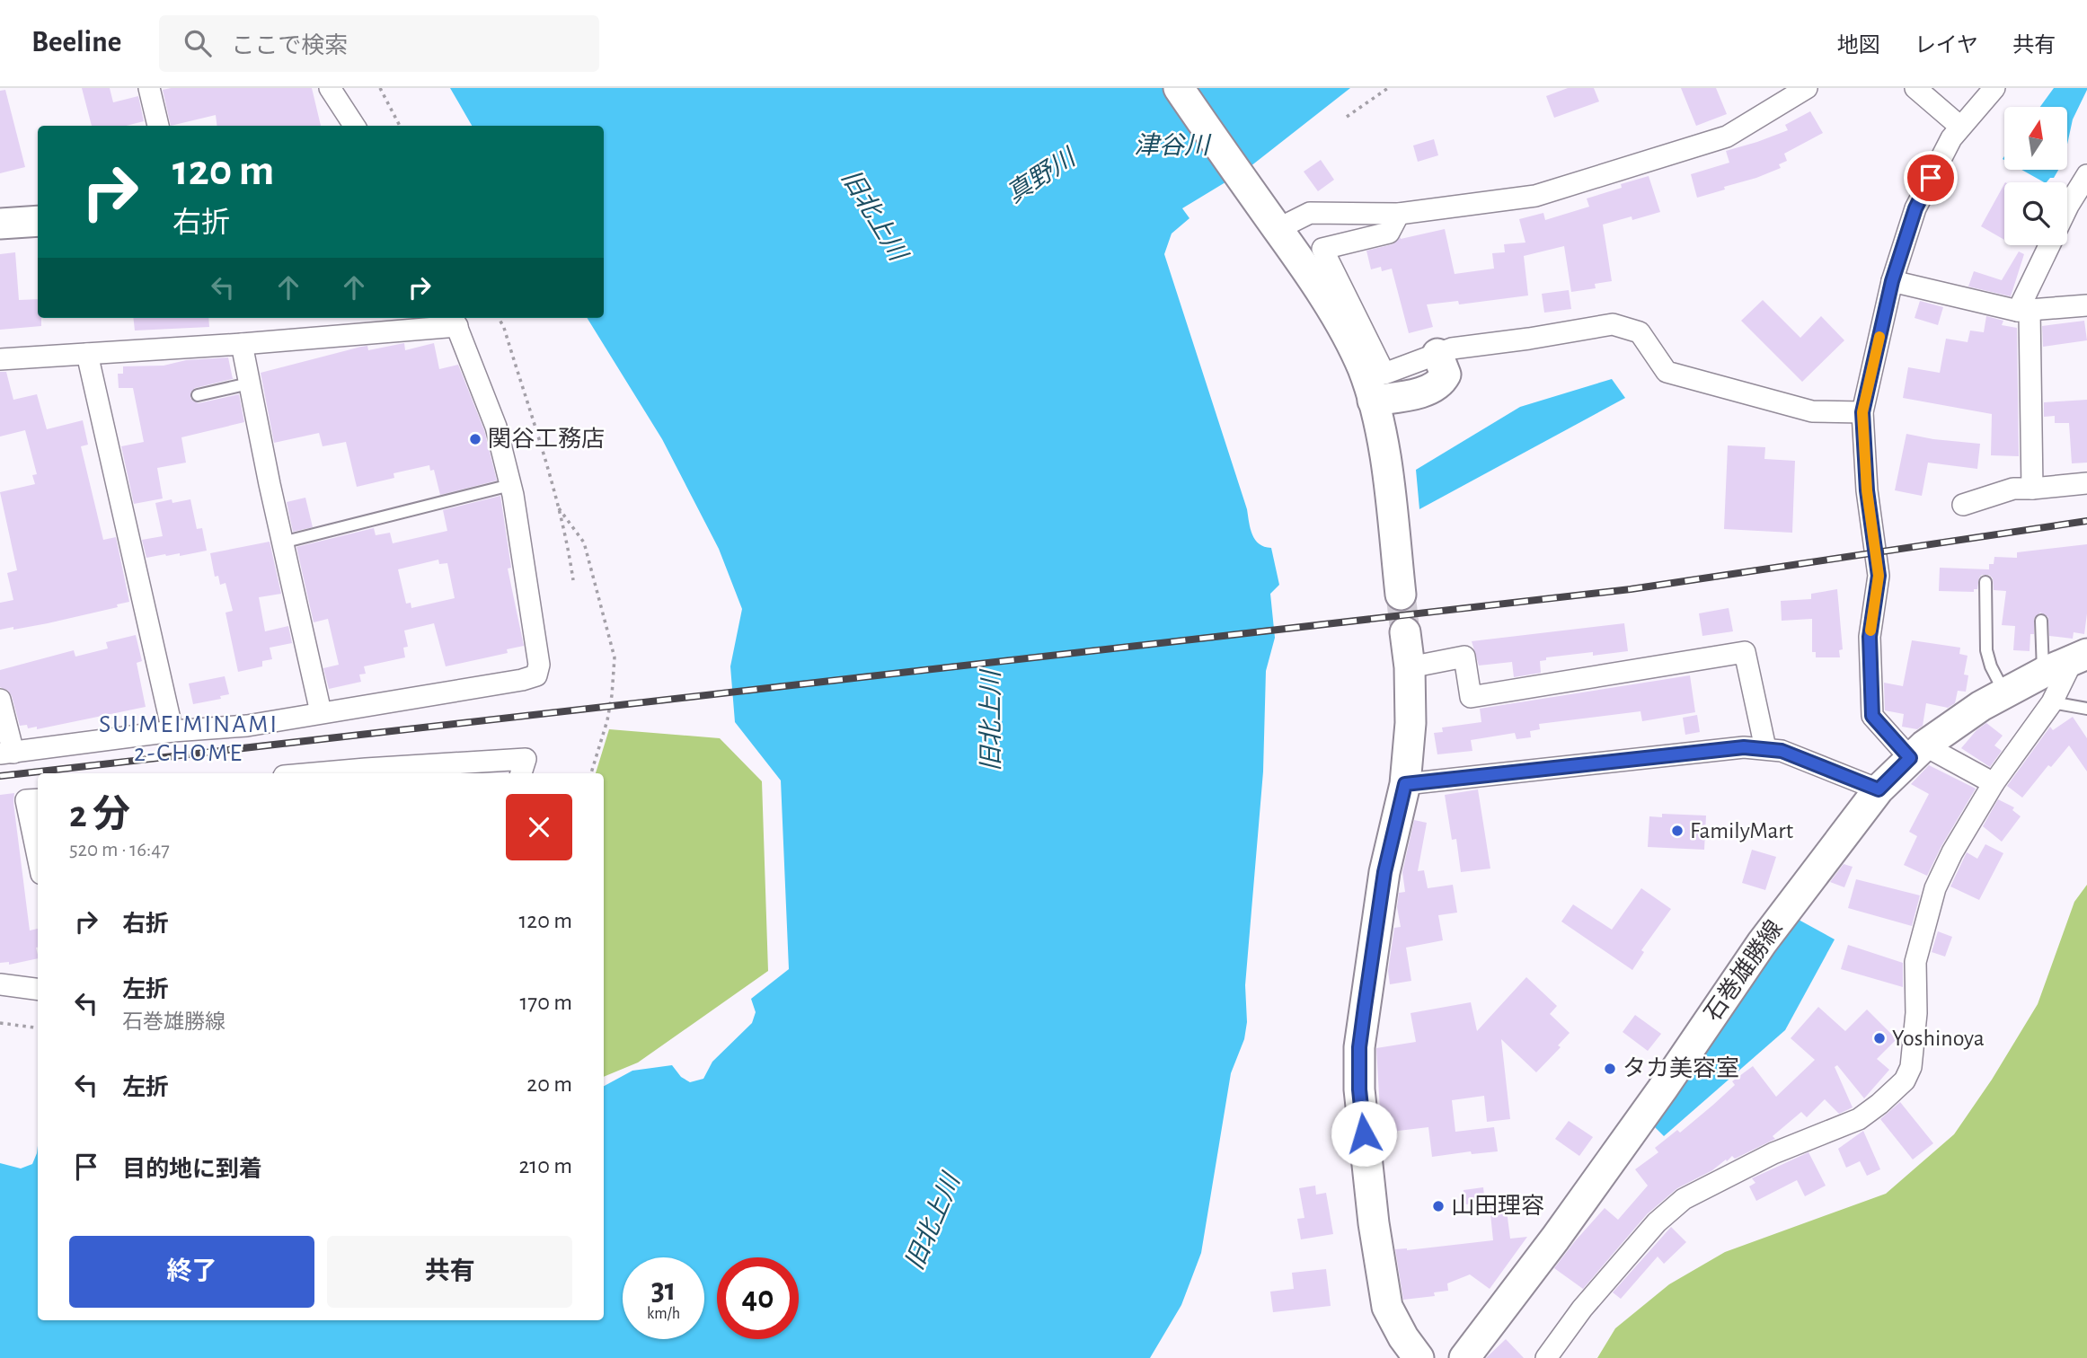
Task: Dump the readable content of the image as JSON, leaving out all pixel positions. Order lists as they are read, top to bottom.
{
  "streets": {
    "street": ["石巻雄勝線"]
  },
  "districts": ["SUIMEIMINAMI 2-CHOME"],
  "water": ["津谷川", "真野川", "旧北上川"],
  "places": [
    "関谷工務店",
    "FamilyMart",
    "Yoshinoya",
    "タカ美容室",
    "山田理容"
  ],
  "north": "top",
  "page": {
    "header": "Beeline",
    "search": "ここで検索",
    "nav": ["地図", "レイヤ", "共有"],
    "turn": ["120 m", "右折"],
    "heading": ["2 分", "520 m · 16:47"],
    "list": [
      {
        "name": "右折",
        "value": "120 m"
      },
      {
        "name": "左折",
        "note": "石巻雄勝線",
        "value": "170 m"
      },
      {
        "name": "左折",
        "value": "20 m"
      },
      {
        "name": "目的地に到着",
        "value": "210 m"
      }
    ],
    "buttons": ["終了", "共有"],
    "speed": "31 km/h",
    "limit": "40"
  }
}
